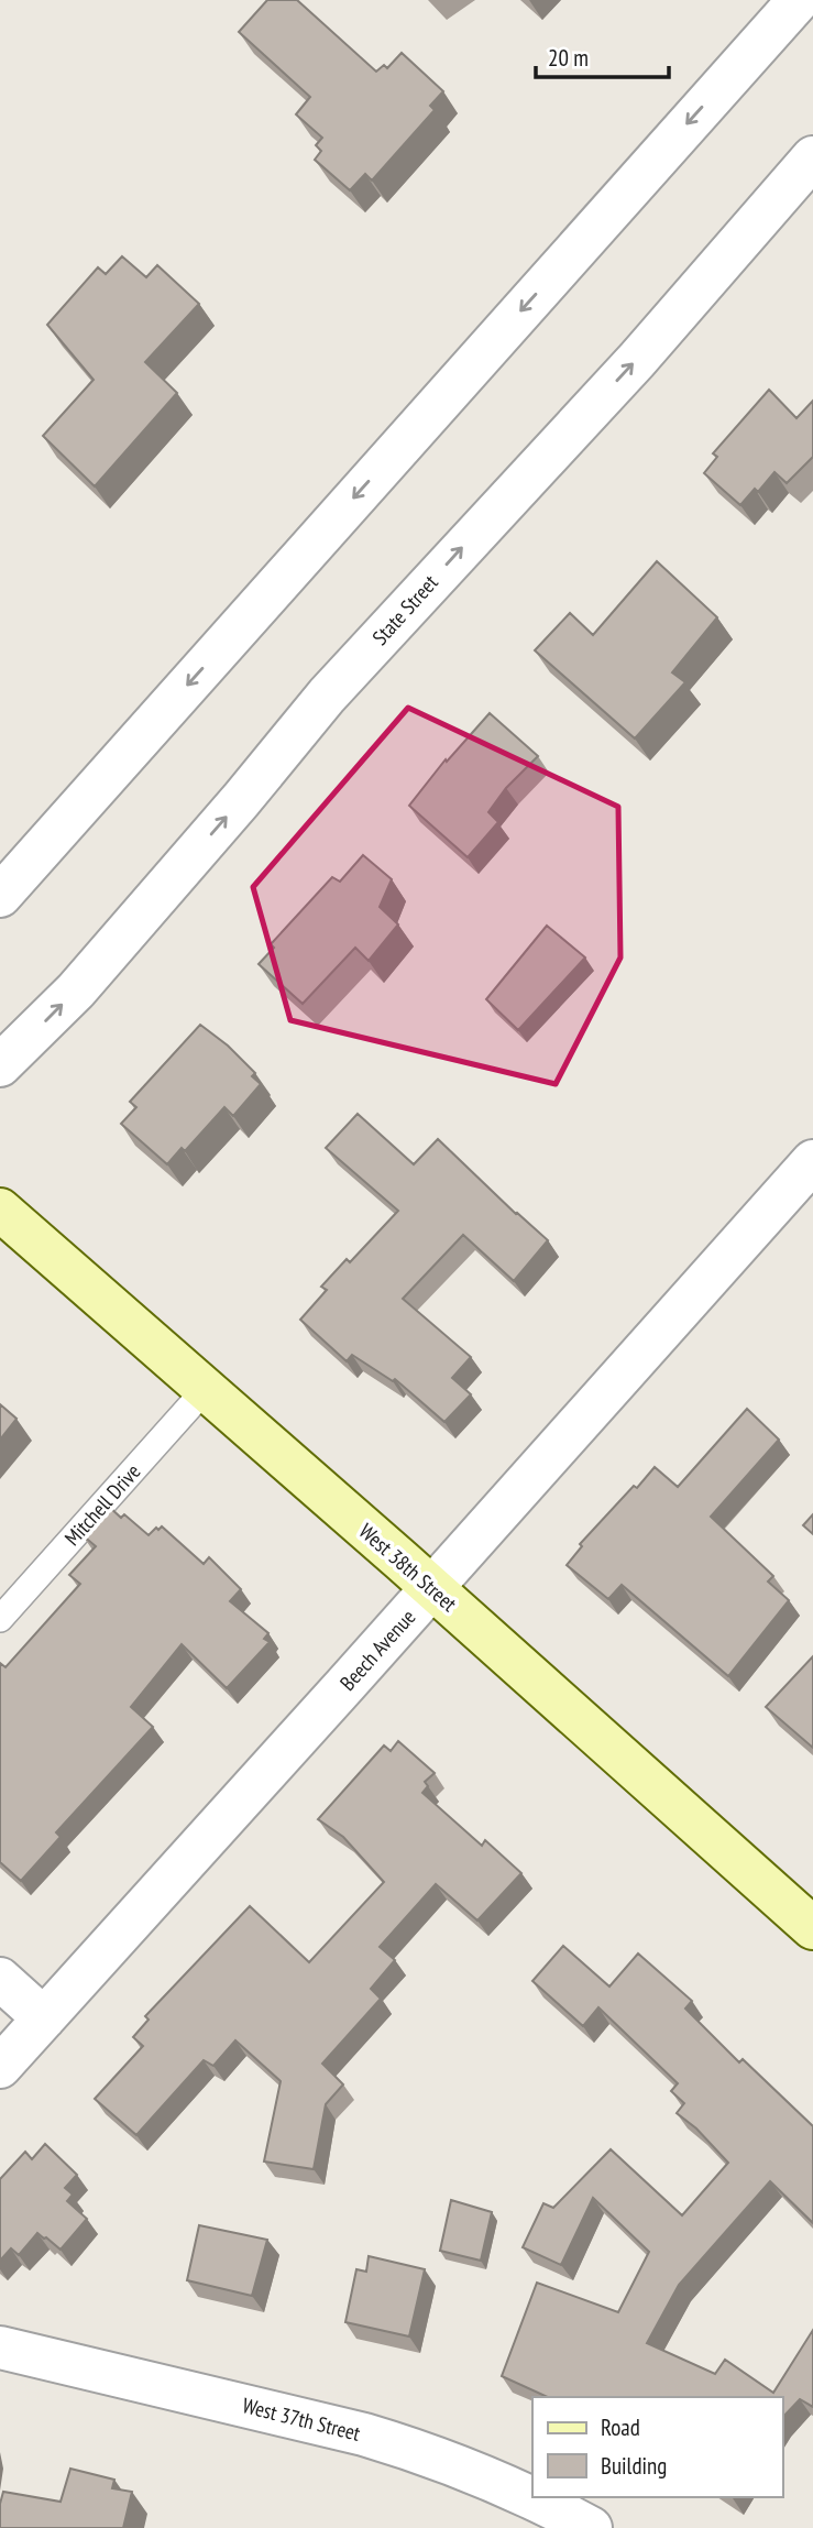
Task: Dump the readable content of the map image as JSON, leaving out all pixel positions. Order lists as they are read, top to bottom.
{
  "streets": {
    "main road": ["West 38th Street"],
    "street": ["State Street", "Beech Avenue", "West 37th Street"],
    "lane": ["Mitchell Drive"]
  },
  "crossings": [
    ["Mitchell Drive", "West 38th Street"],
    ["West 38th Street", "Beech Avenue"]
  ],
  "legend": ["Road", "Building"],
  "scale_bar": "20 m"
}
